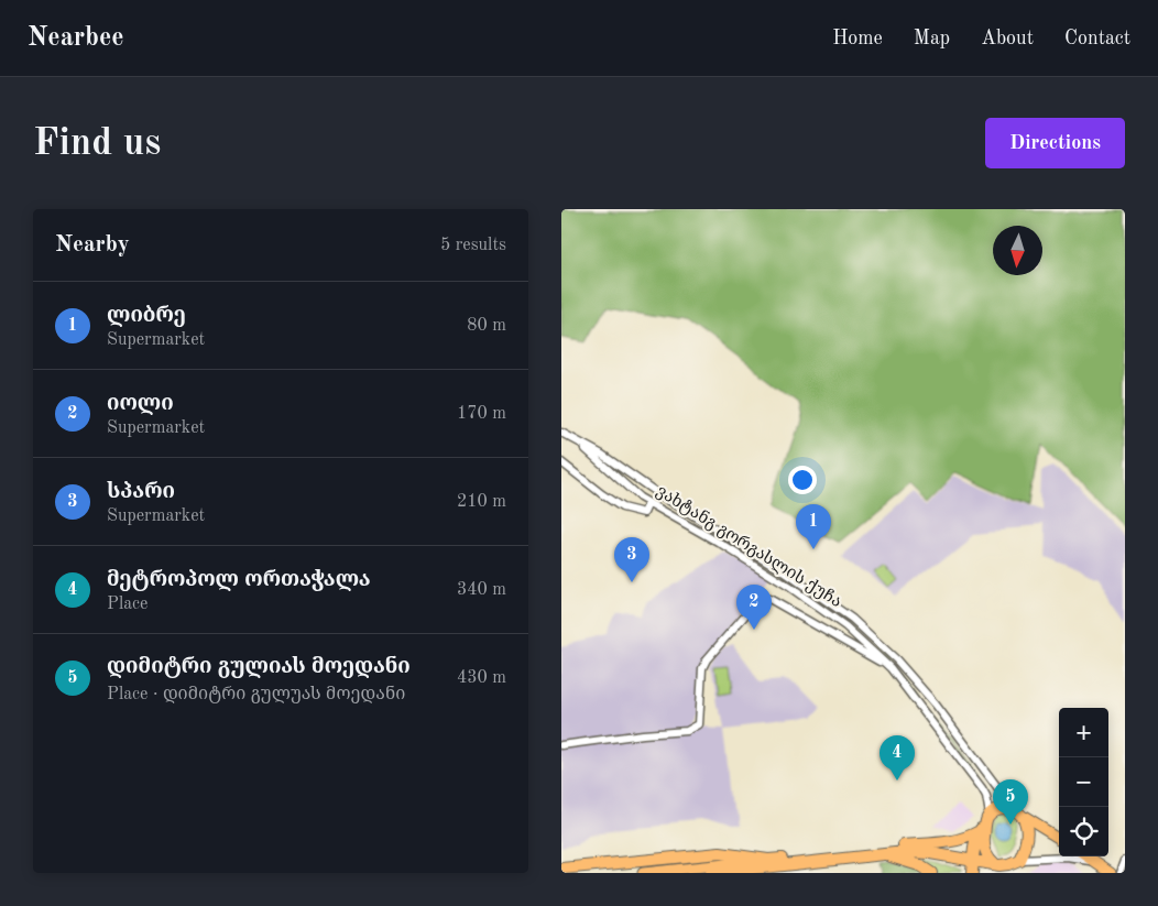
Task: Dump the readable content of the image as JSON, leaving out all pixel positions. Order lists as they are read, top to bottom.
{
  "streets": {
    "main road": ["ვახტანგ გორგასლის ქუჩა"]
  },
  "north": "bottom",
  "page": {
    "header": "Nearbee",
    "nav": [
      "Home",
      "Map",
      "About",
      "Contact"
    ],
    "buttons": "Directions",
    "title": "Find us",
    "heading": ["Nearby", "5 results"],
    "list": [
      {
        "mark": "1",
        "name": "ლიბრე",
        "note": "Supermarket",
        "value": "80 m"
      },
      {
        "mark": "2",
        "name": "იოლი",
        "note": "Supermarket",
        "value": "170 m"
      },
      {
        "mark": "3",
        "name": "სპარი",
        "note": "Supermarket",
        "value": "210 m"
      },
      {
        "mark": "4",
        "name": "მეტროპოლ ორთაჭალა",
        "note": "Place",
        "value": "340 m"
      },
      {
        "mark": "5",
        "name": "დიმიტრი გულიას მოედანი",
        "note": "Place · დიმიტრი გულუას მოედანი",
        "value": "430 m"
      }
    ],
    "pins": [
      "1",
      "3",
      "2",
      "4",
      "5"
    ],
    "map_buttons": ["+", "−"]
  }
}
